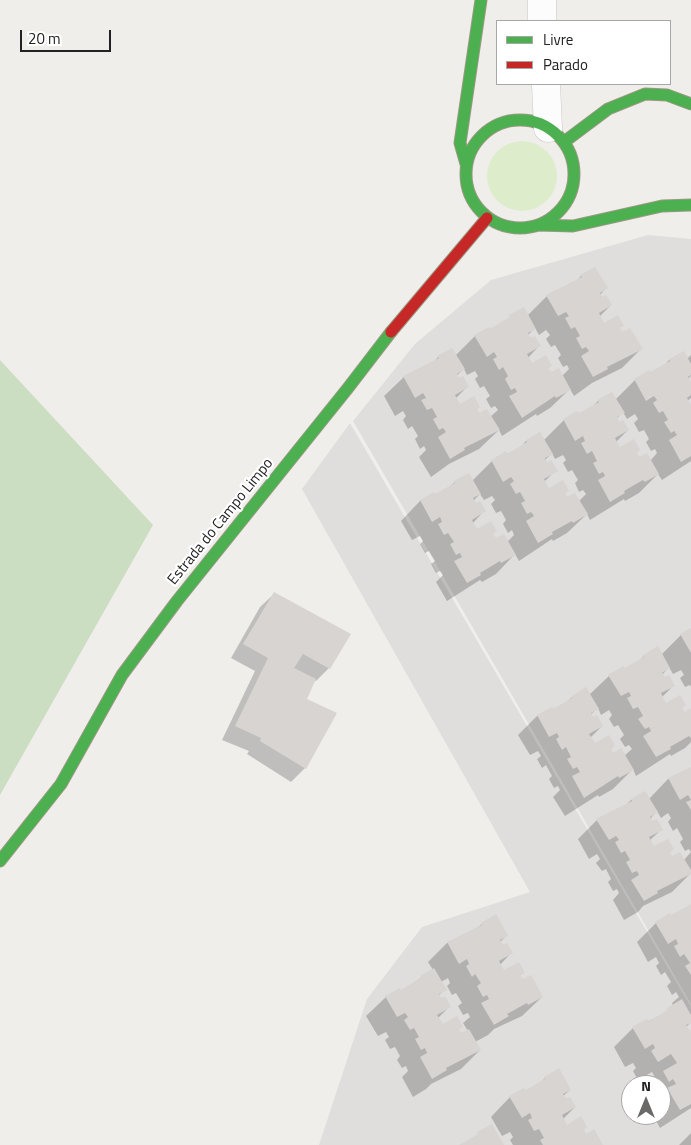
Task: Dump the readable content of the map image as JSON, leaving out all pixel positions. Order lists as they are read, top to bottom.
{
  "streets": {
    "street": ["Estrada do Campo Limpo"]
  },
  "legend": ["Livre", "Parado"],
  "scale_bar": "20 m",
  "north": "top"
}
